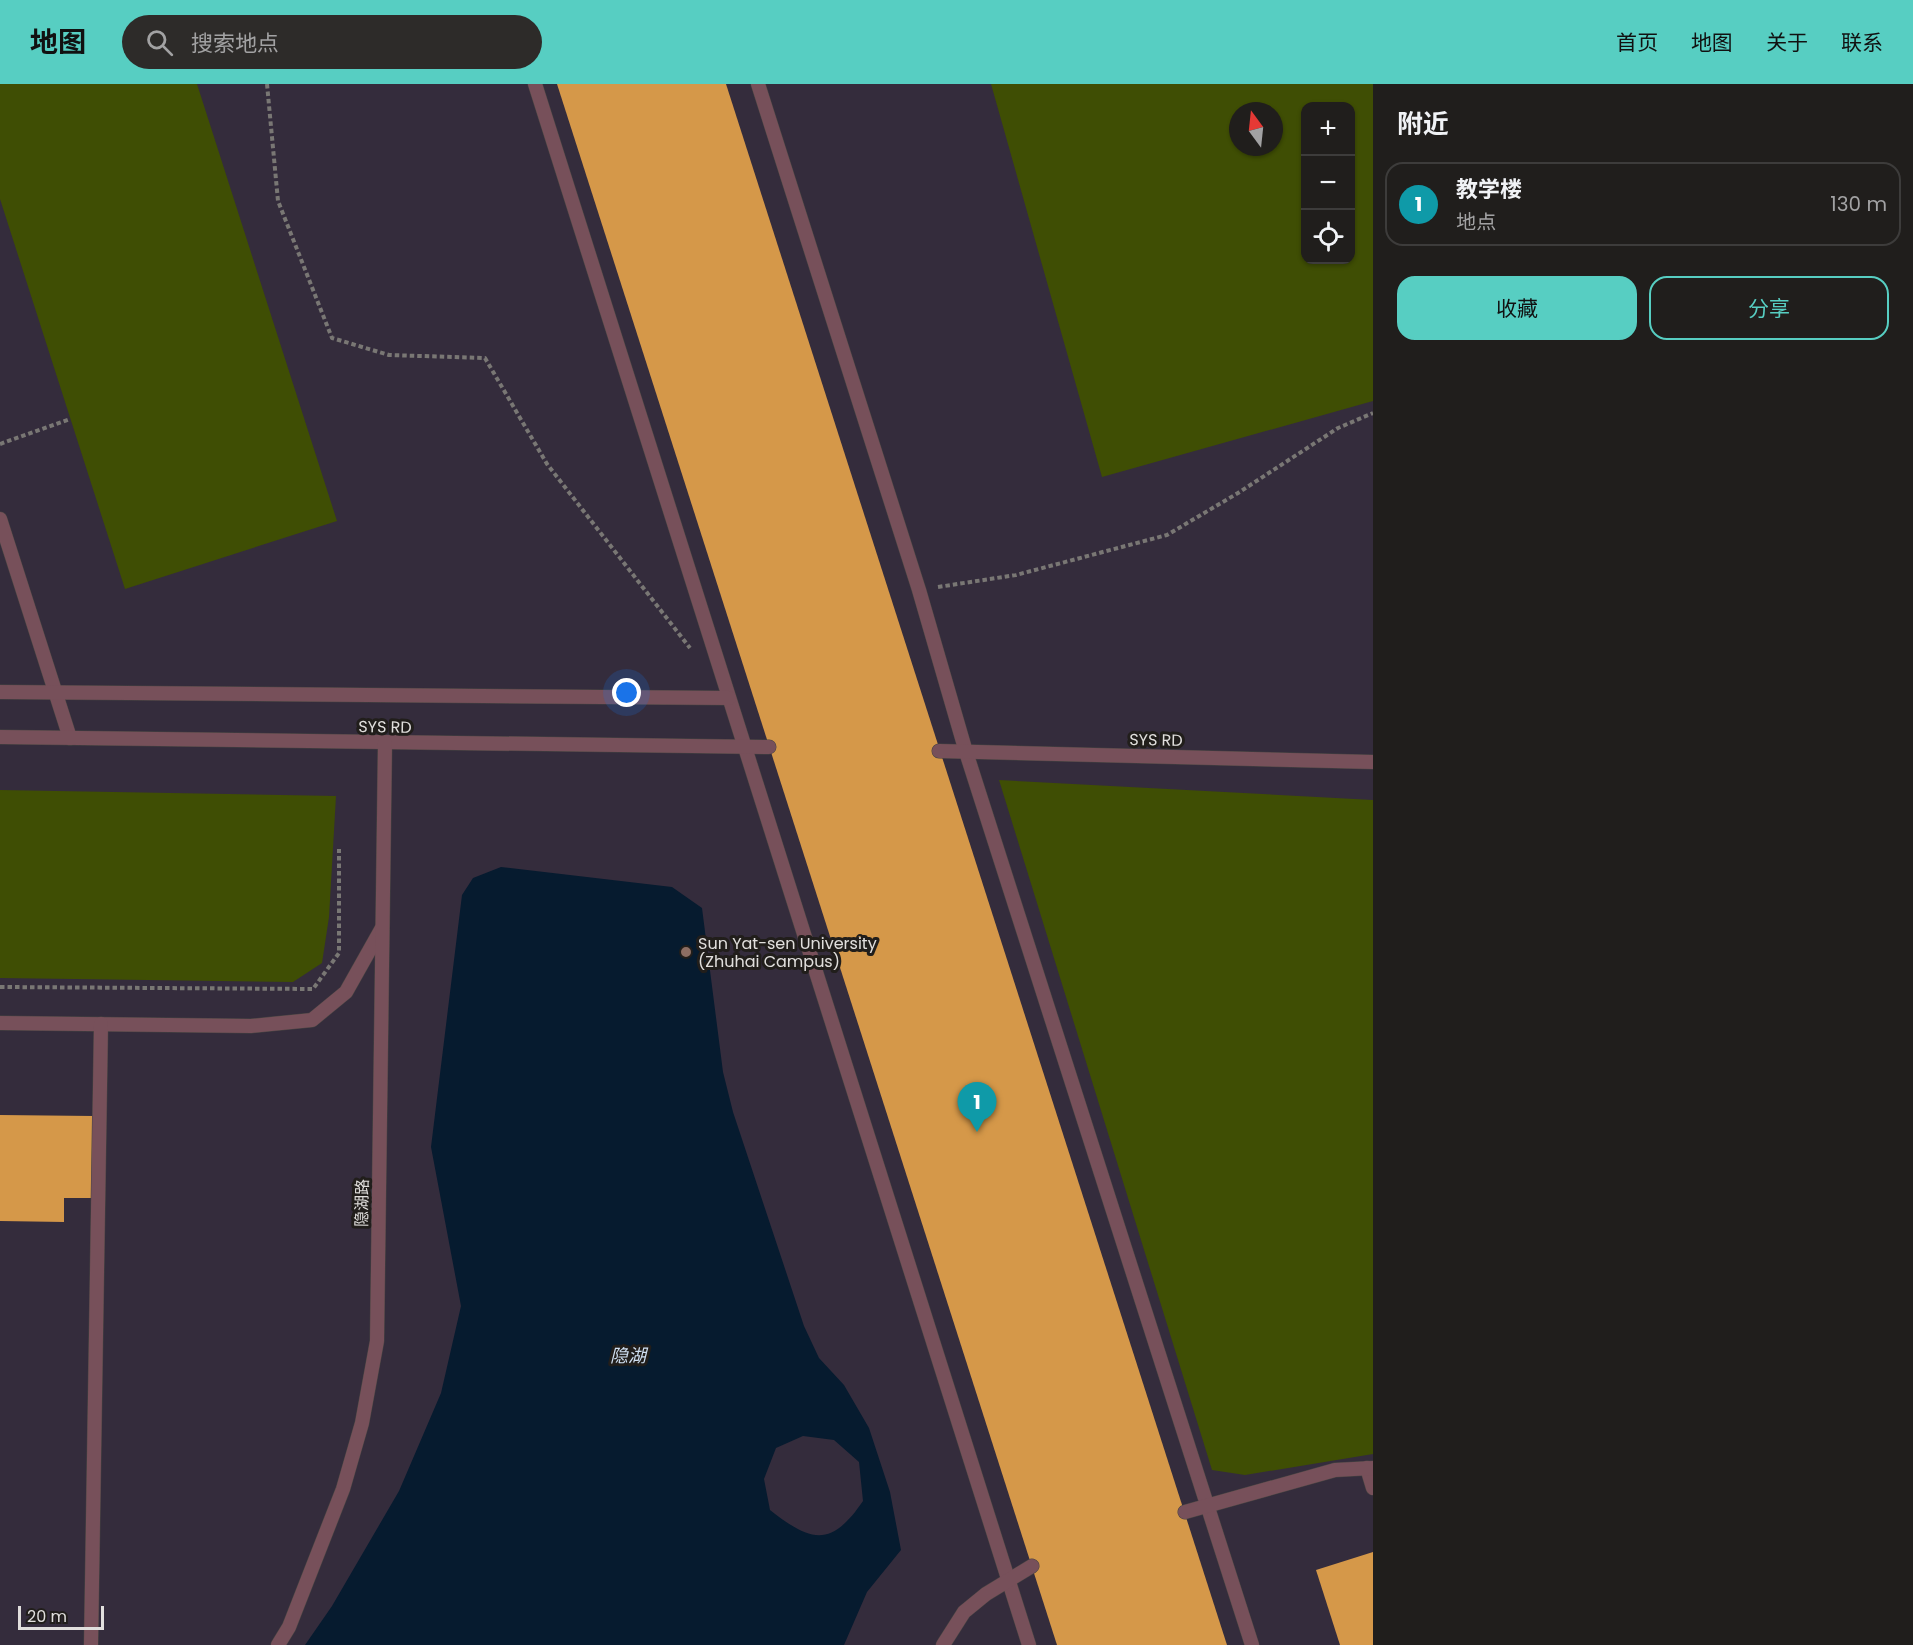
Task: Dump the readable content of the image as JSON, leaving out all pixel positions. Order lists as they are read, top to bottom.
{
  "streets": {
    "lane": ["SYS RD", "隐湖路"]
  },
  "crossings": [
    ["SYS RD", "隐湖路"]
  ],
  "water": ["隐湖"],
  "places": ["Sun Yat-sen University (Zhuhai Campus)"],
  "scale_bar": "20 m",
  "north": "top",
  "page": {
    "header": "地图",
    "search": "搜索地点",
    "nav": [
      "首页",
      "地图",
      "关于",
      "联系"
    ],
    "heading": "附近",
    "map_buttons": ["+", "−"],
    "list": [
      {
        "mark": "1",
        "name": "教学楼",
        "note": "地点",
        "value": "130 m"
      }
    ],
    "buttons": ["收藏", "分享"],
    "pins": "1",
    "scale": "20 m"
  }
}
